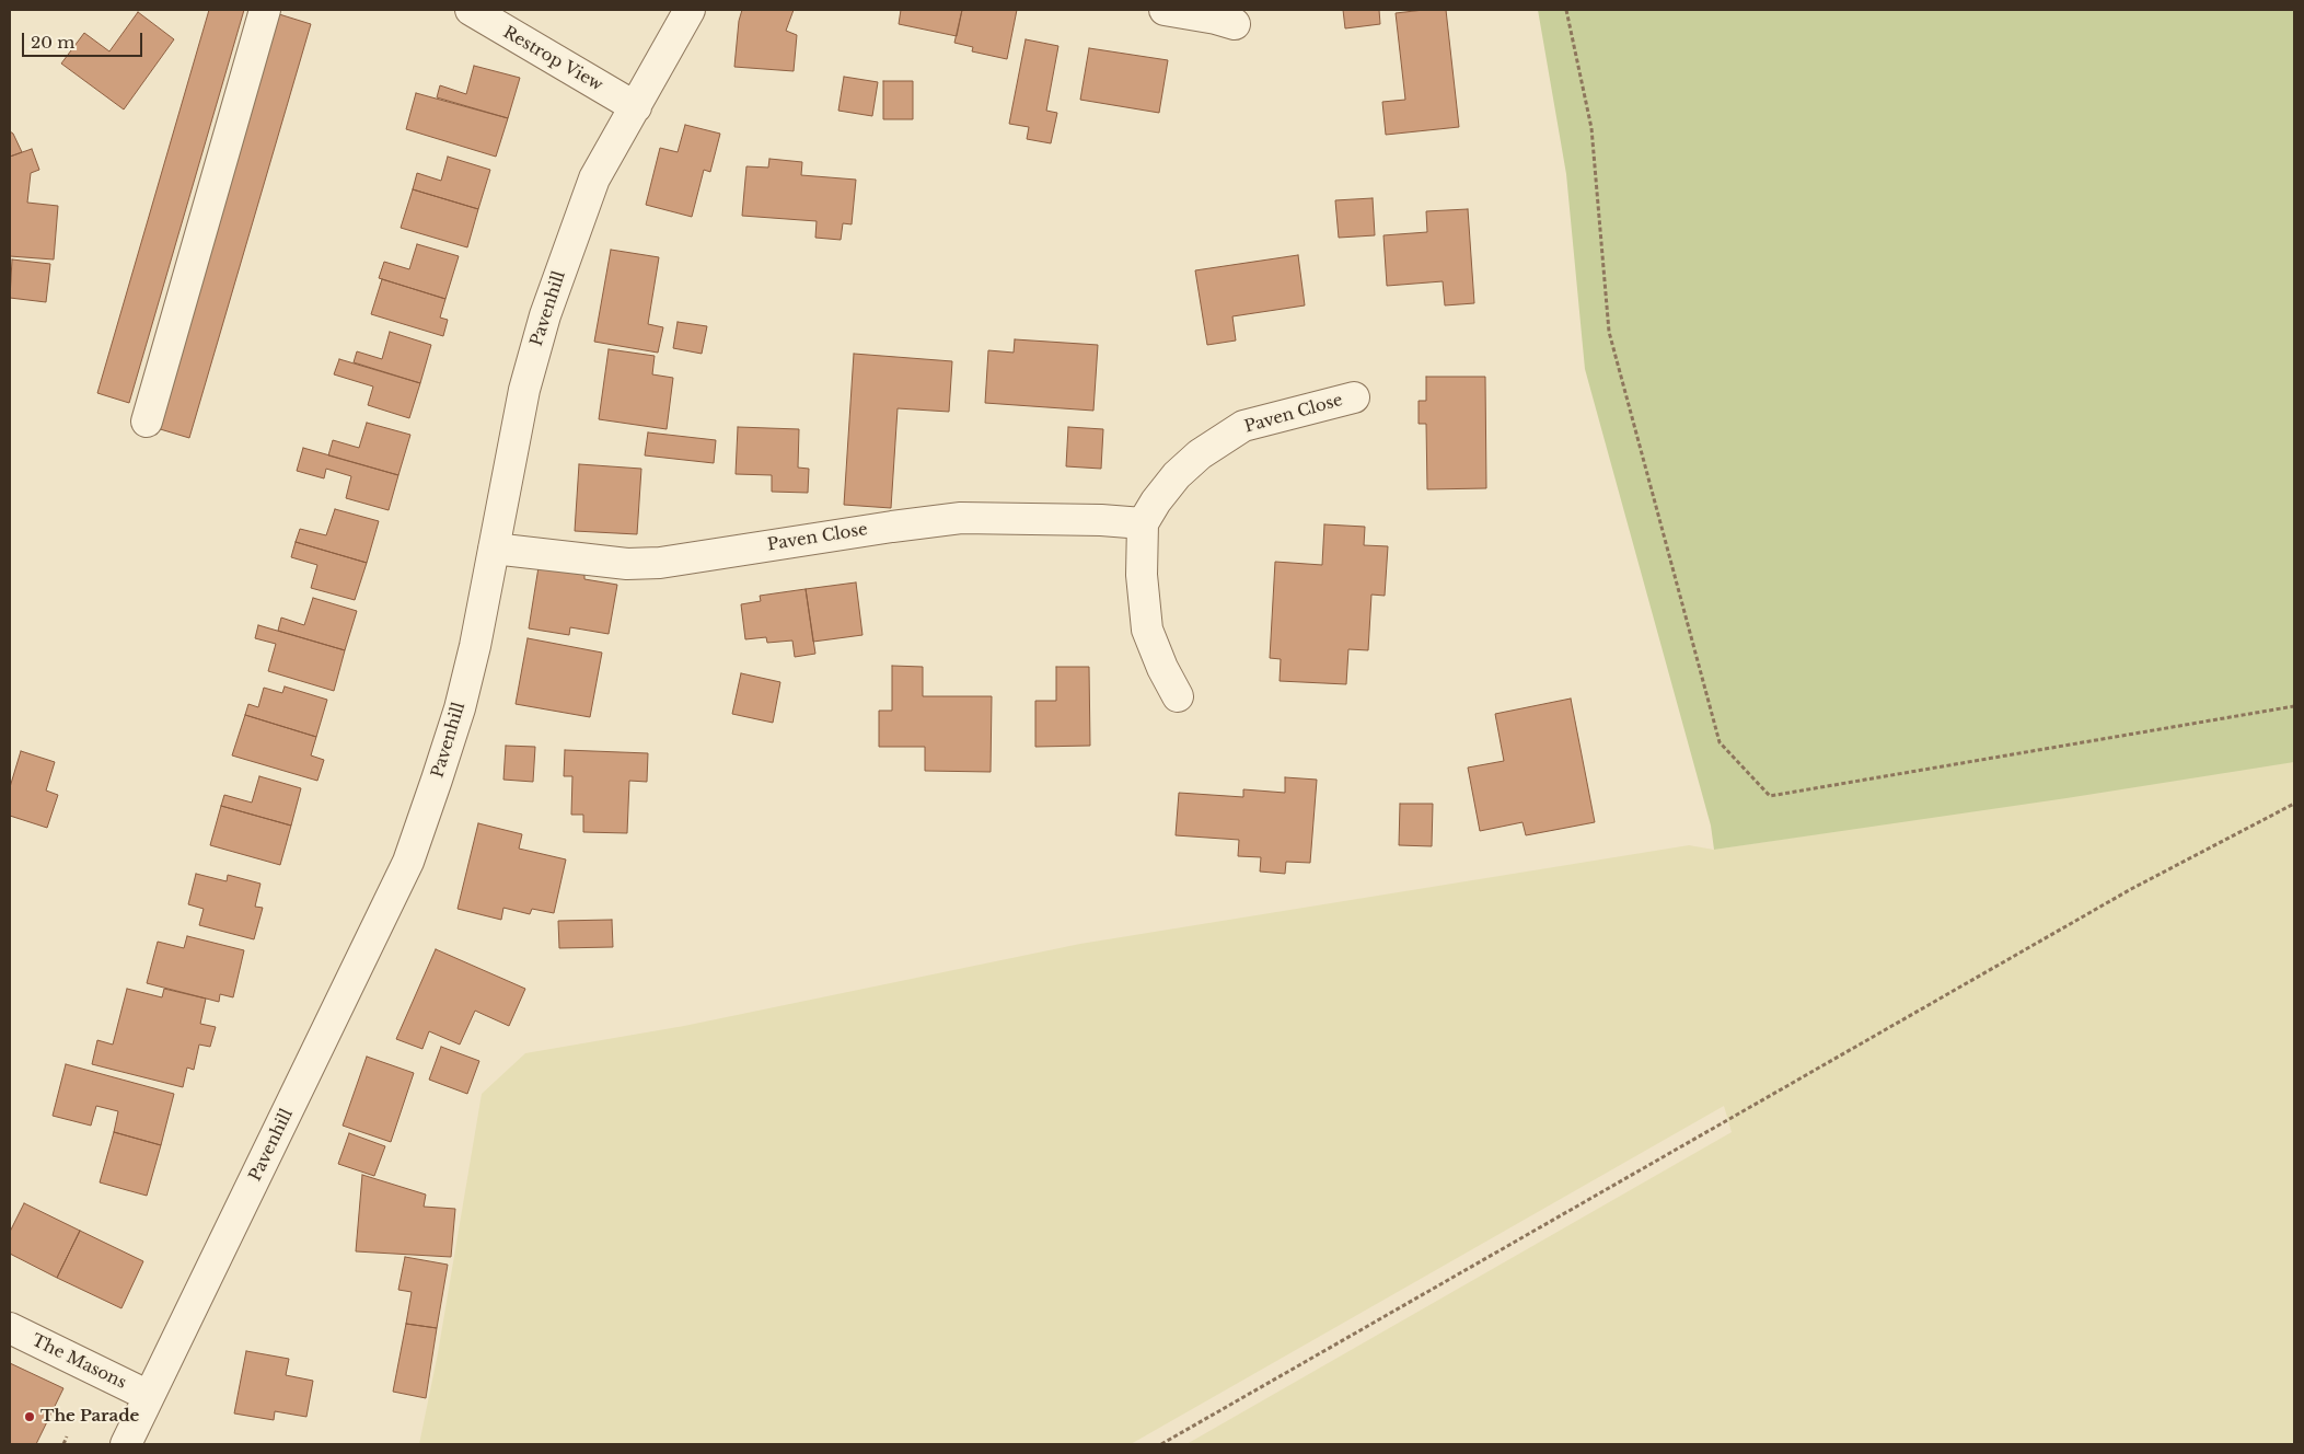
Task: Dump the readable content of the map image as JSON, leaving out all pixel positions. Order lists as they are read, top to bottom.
{
  "streets": {
    "street": [
      "Restrop View",
      "Pavenhill",
      "Paven Close",
      "The Masons"
    ]
  },
  "crossings": [
    ["Restrop View", "Pavenhill"],
    ["Pavenhill", "Paven Close"],
    ["Pavenhill", "The Masons"]
  ],
  "places": ["The Parade"],
  "scale_bar": "20 m"
}
